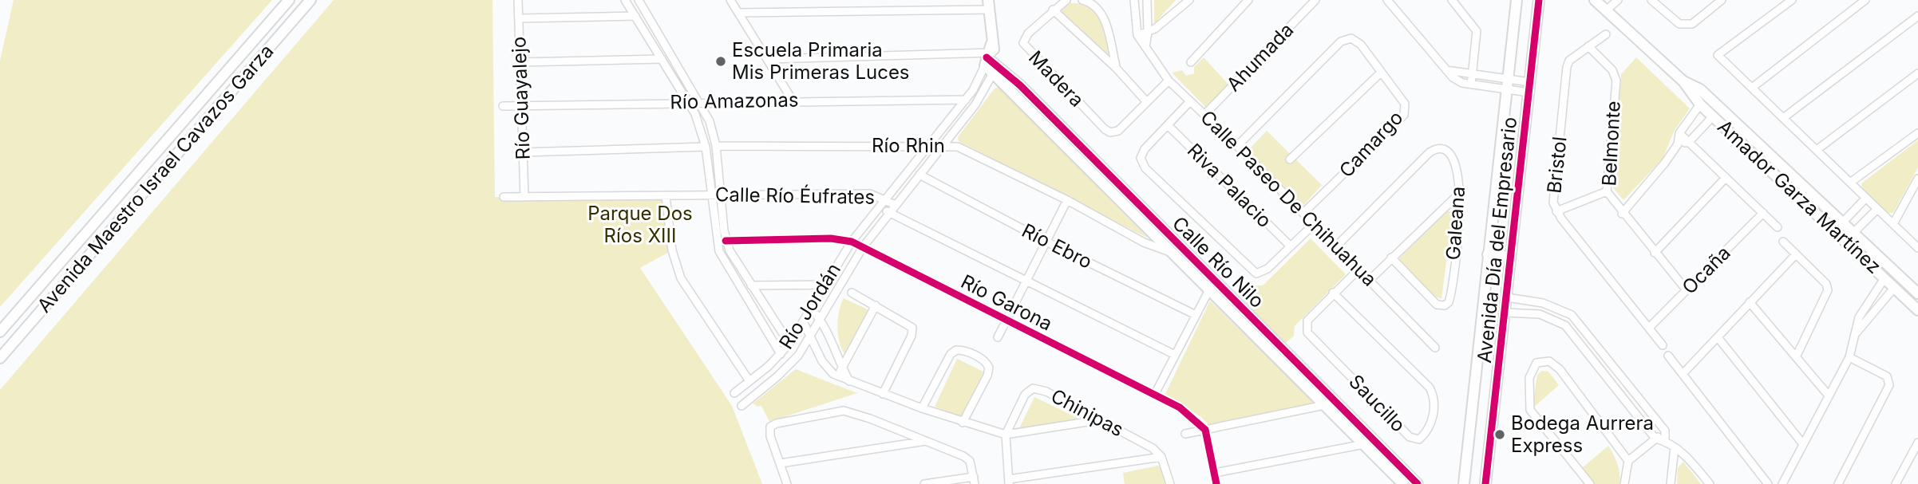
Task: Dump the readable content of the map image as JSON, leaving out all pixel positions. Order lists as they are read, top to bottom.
{
  "streets": {
    "street": [
      "Ahumada",
      "Madera",
      "Río Guayalejo",
      "Río Amazonas",
      "Belmonte",
      "Camargo",
      "Río Rhin",
      "Bristol",
      "Avenida Maestro Israel Cavazos Garza",
      "Riva Palacio",
      "Calle Río Éufrates",
      "Amador Garza Martínez",
      "Calle Paseo De Chihuahua",
      "Galeana",
      "Avenida Día del Empresario",
      "Río Ebro",
      "Calle Río Nilo",
      "Ocaña",
      "Río Garona",
      "Río Jordán",
      "Saucillo",
      "Chinipas"
    ]
  },
  "crossings": [
    ["Ahumada", "Calle Paseo De Chihuahua"],
    ["Madera", "Calle Paseo De Chihuahua"],
    ["Río Guayalejo", "Río Amazonas"],
    ["Río Guayalejo", "Calle Río Éufrates"],
    ["Río Amazonas", "Río Jordán"],
    ["Belmonte", "Bristol"],
    ["Belmonte", "Ocaña"],
    ["Camargo", "Calle Paseo De Chihuahua"],
    ["Río Rhin", "Calle Río Nilo"],
    ["Río Rhin", "Río Jordán"],
    ["Bristol", "Ocaña"],
    ["Calle Río Éufrates", "Río Jordán"],
    ["Calle Paseo De Chihuahua", "Galeana"],
    ["Calle Paseo De Chihuahua", "Saucillo"],
    ["Calle Río Nilo", "Río Jordán"],
    ["Río Garona", "Río Jordán"]
  ],
  "parks": ["Parque Dos Ríos XIII"],
  "places": ["Escuela Primaria Mis Primeras Luces", "Bodega Aurrera Express"]
}
